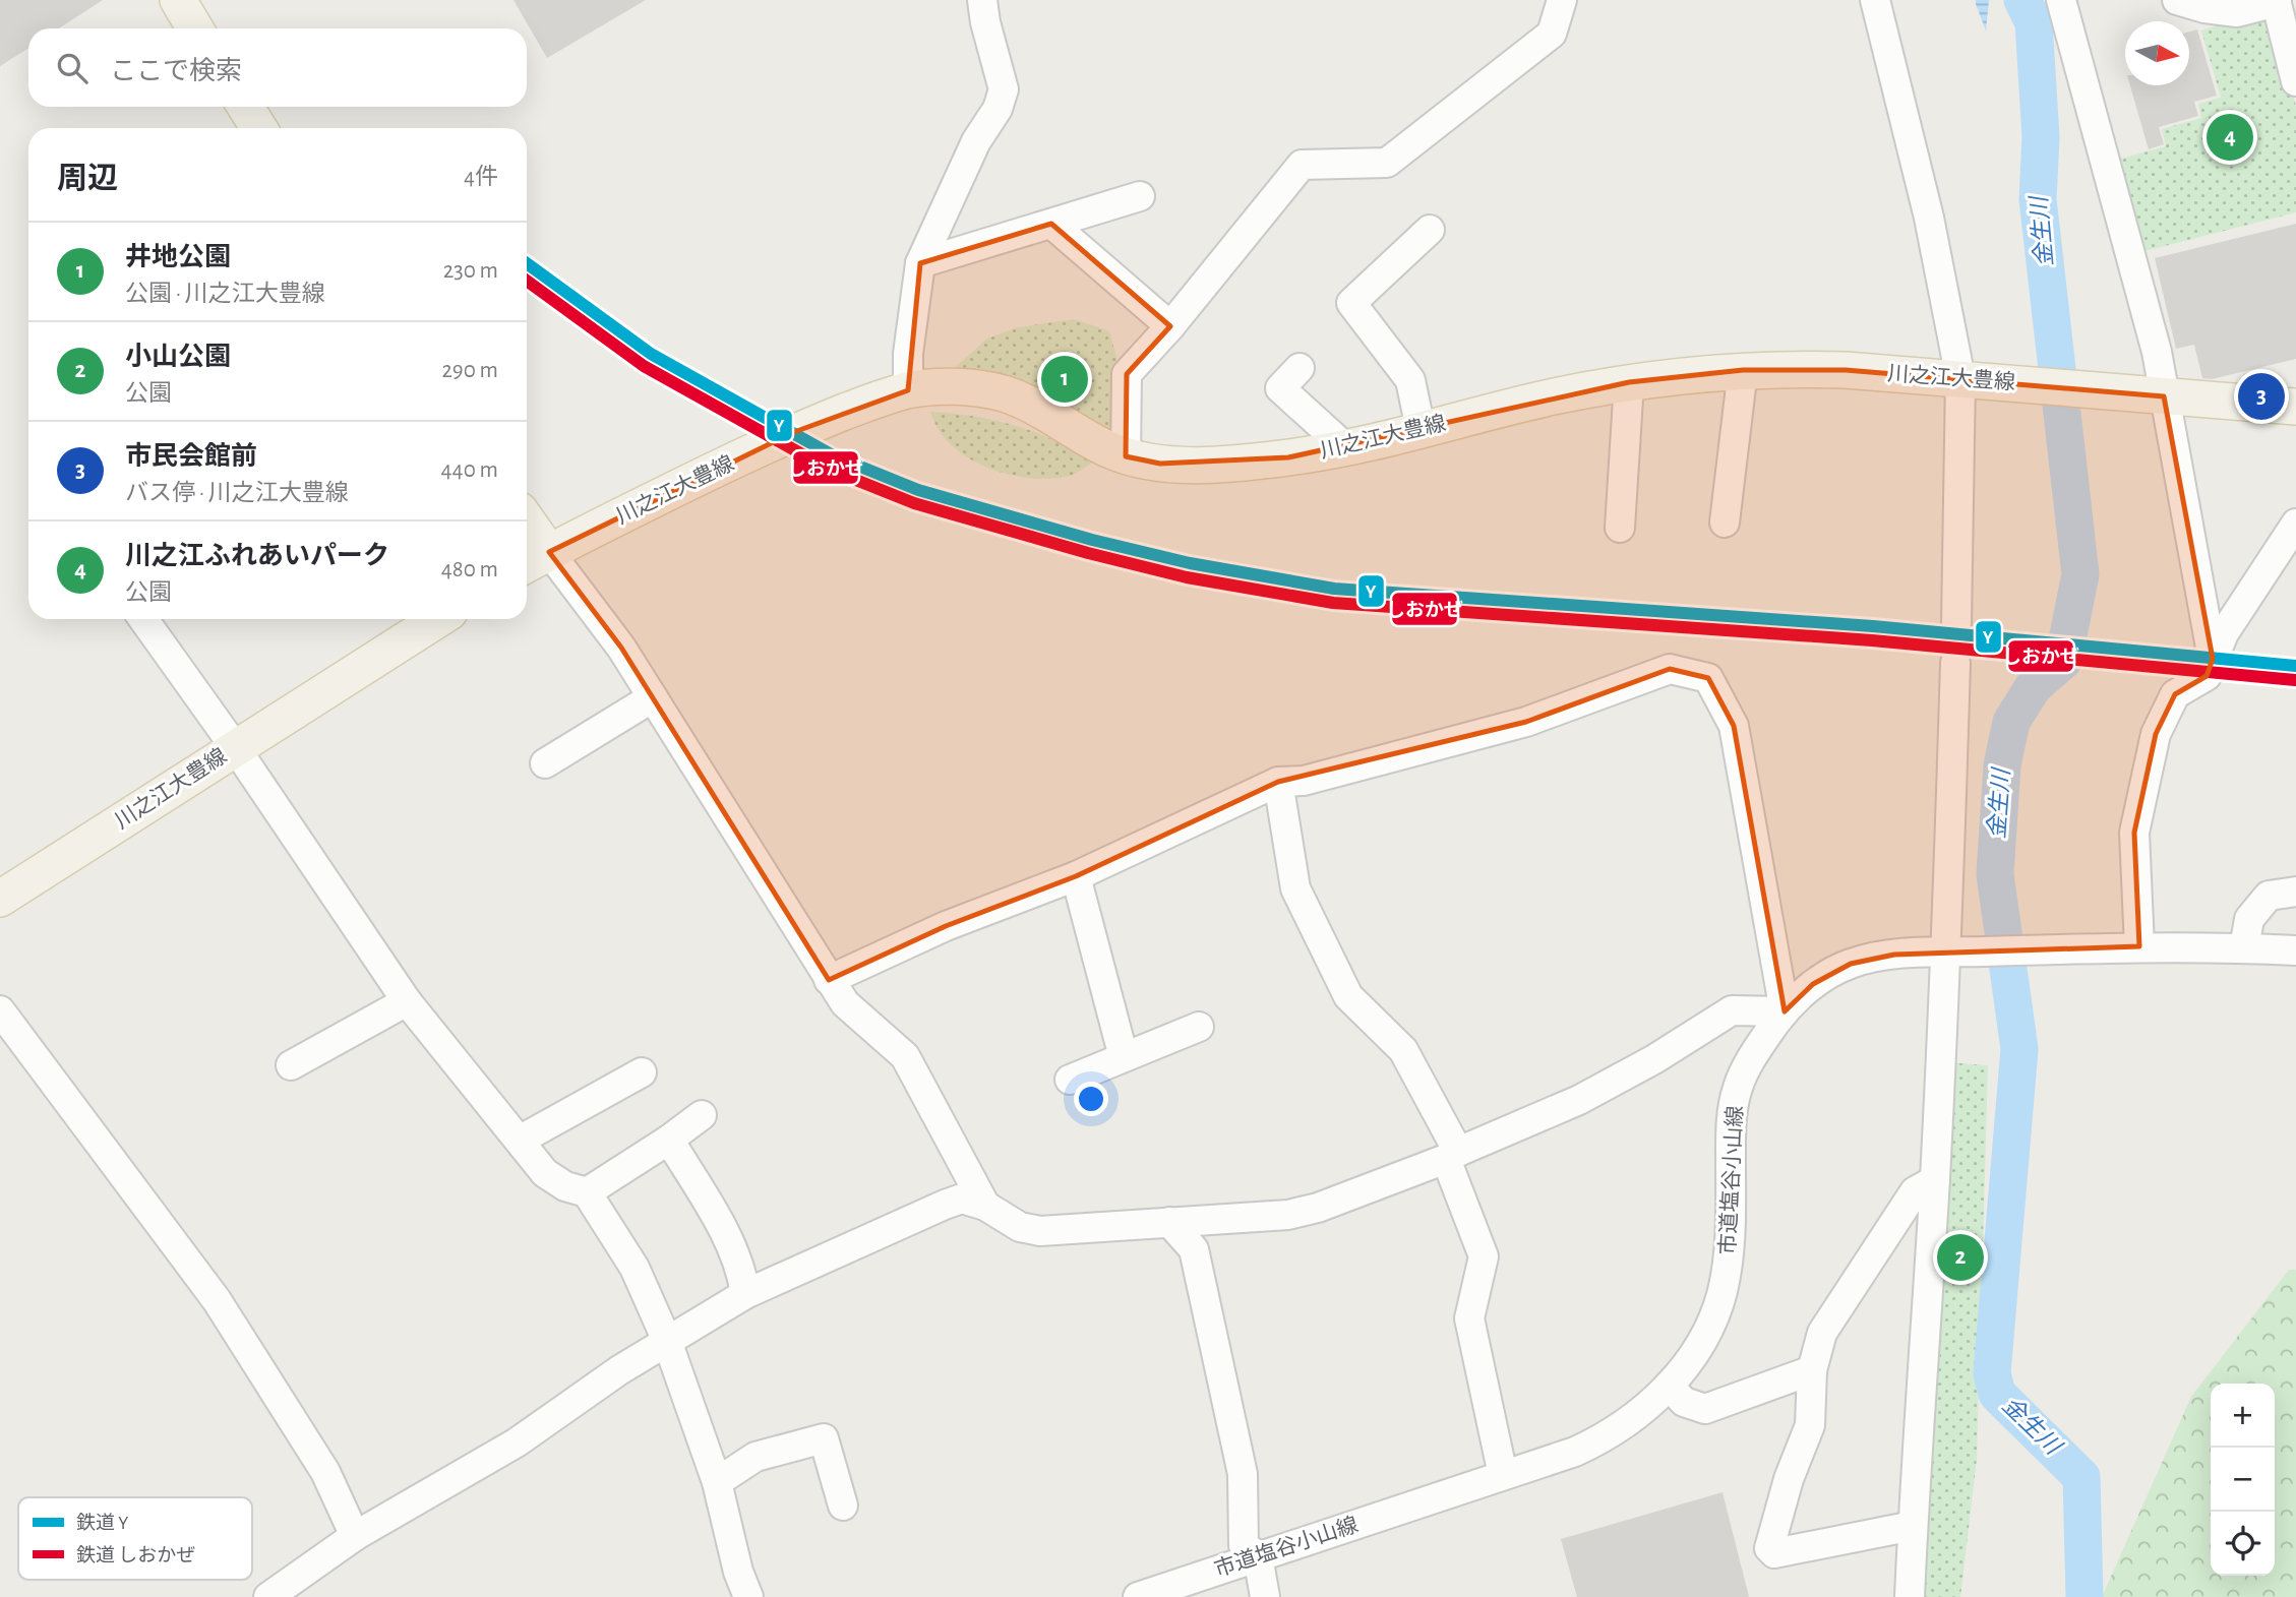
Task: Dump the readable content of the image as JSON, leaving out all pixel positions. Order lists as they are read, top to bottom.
{
  "streets": {
    "main road": ["川之江大豊線"],
    "street": ["市道塩谷小山線"]
  },
  "water": ["金生川"],
  "lines": ["rail line Y", "rail line しおかぜ"],
  "legend": ["鉄道 Y", "鉄道 しおかぜ"],
  "north": "right",
  "page": {
    "search": "ここで検索",
    "pins": [
      "4",
      "1",
      "3",
      "2"
    ],
    "heading": ["周辺", "4件"],
    "list": [
      {
        "mark": "1",
        "name": "井地公園",
        "note": "公園 · 川之江大豊線",
        "value": "230 m"
      },
      {
        "mark": "2",
        "name": "小山公園",
        "note": "公園",
        "value": "290 m"
      },
      {
        "mark": "3",
        "name": "市民会館前",
        "note": "バス停 · 川之江大豊線",
        "value": "440 m"
      },
      {
        "mark": "4",
        "name": "川之江ふれあいパーク",
        "note": "公園",
        "value": "480 m"
      }
    ],
    "map_buttons": ["+", "−"]
  }
}
